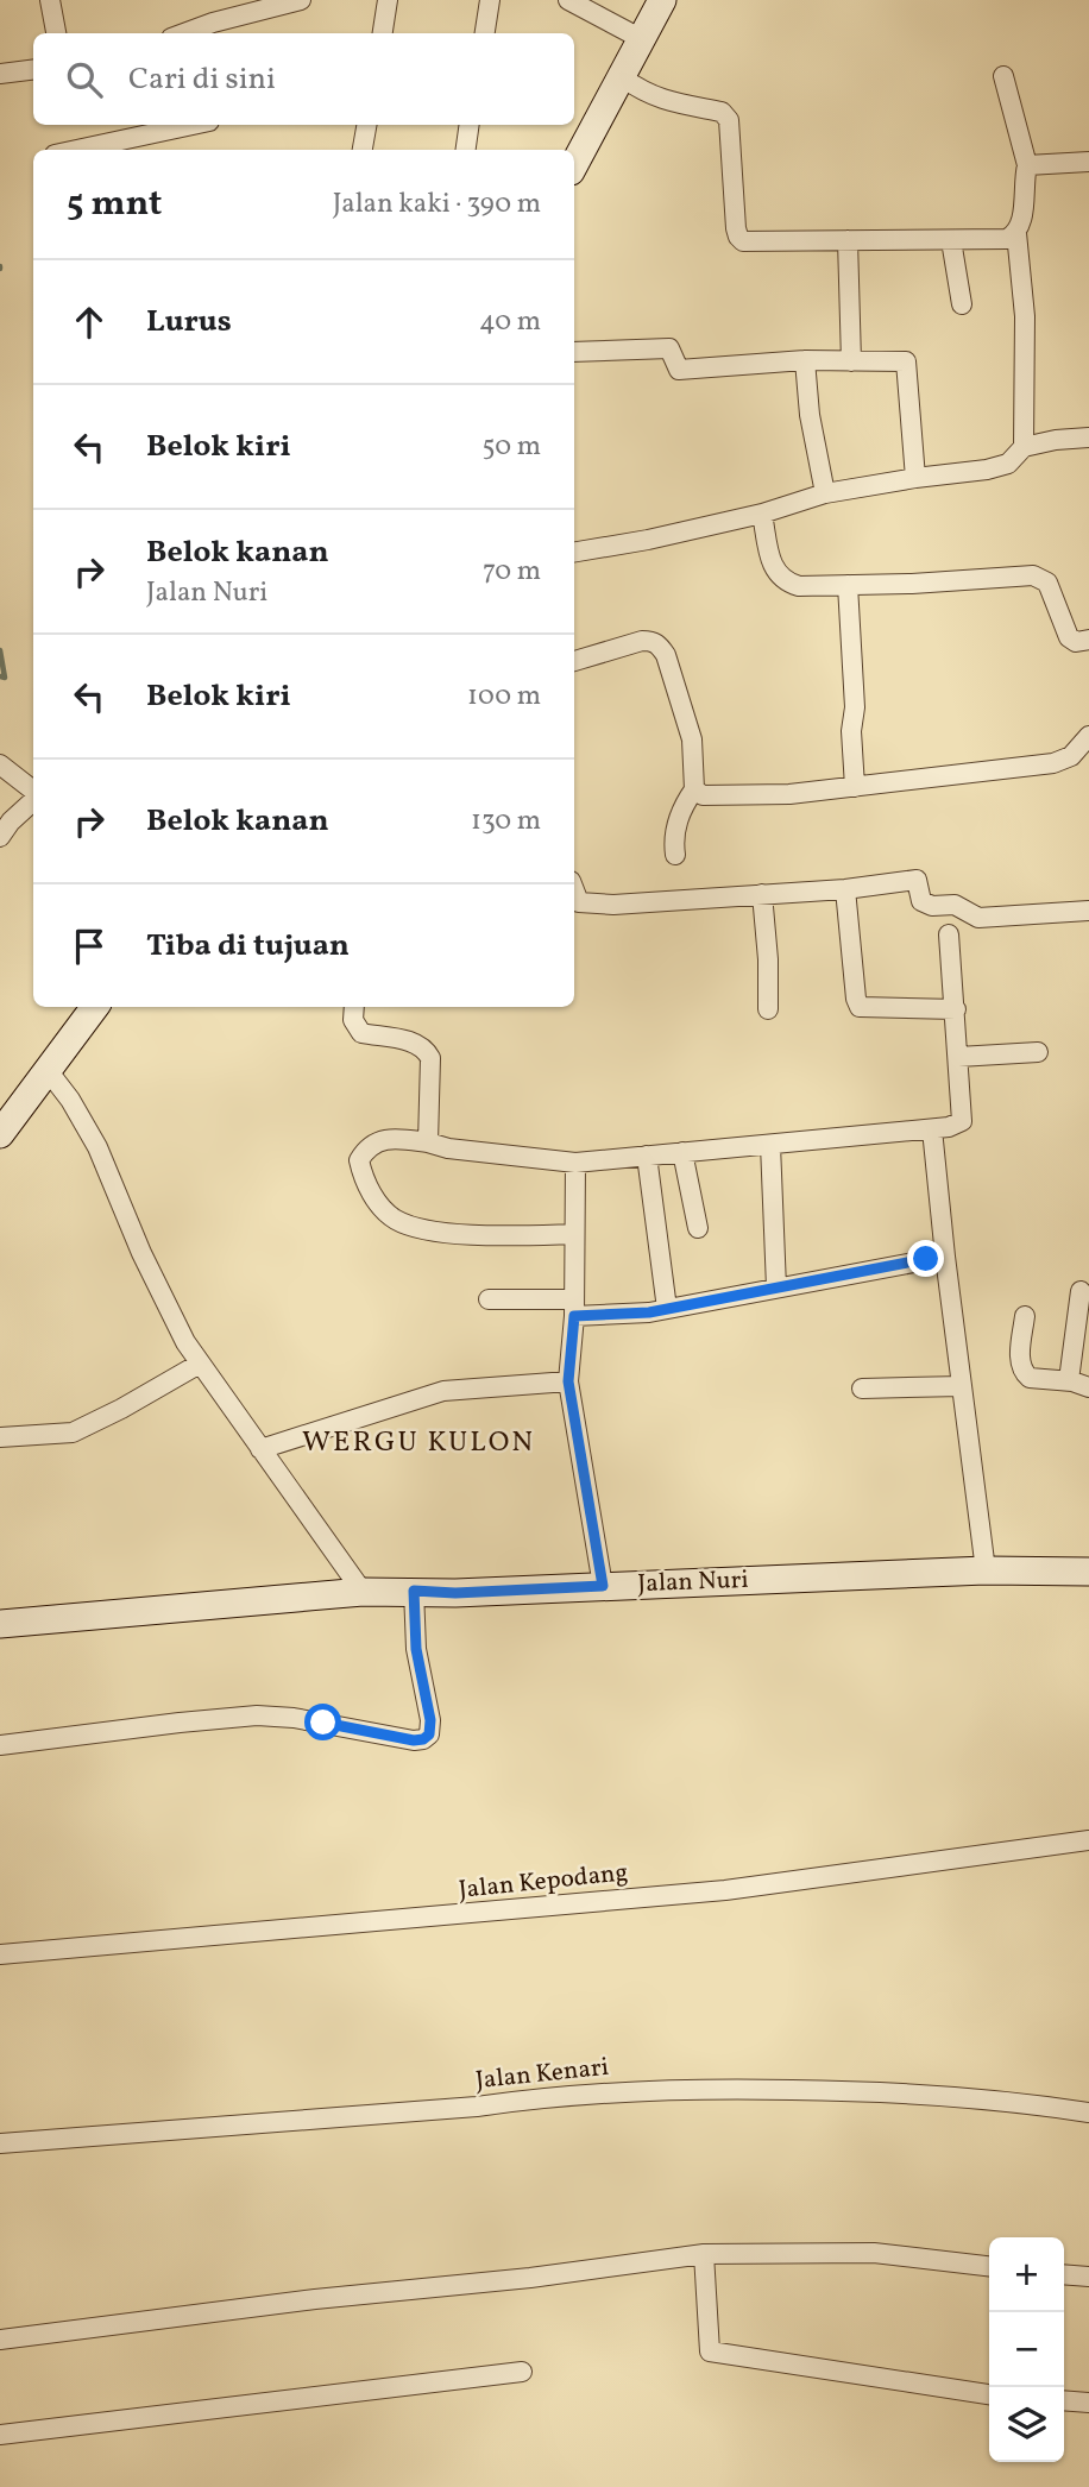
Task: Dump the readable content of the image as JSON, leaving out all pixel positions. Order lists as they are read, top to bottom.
{
  "streets": {
    "street": ["Jalan Nuri", "Jalan Kepodang", "Jalan Kenari"]
  },
  "districts": ["WERGU KULON"],
  "page": {
    "search": "Cari di sini",
    "heading": ["5 mnt", "Jalan kaki · 390 m"],
    "list": [
      ["Lurus", "40 m"],
      ["Belok kiri", "50 m"],
      ["Belok kanan", "Jalan Nuri", "70 m"],
      ["Belok kiri", "100 m"],
      ["Belok kanan", "130 m"],
      "Tiba di tujuan"
    ],
    "map_buttons": ["+", "−"]
  }
}
